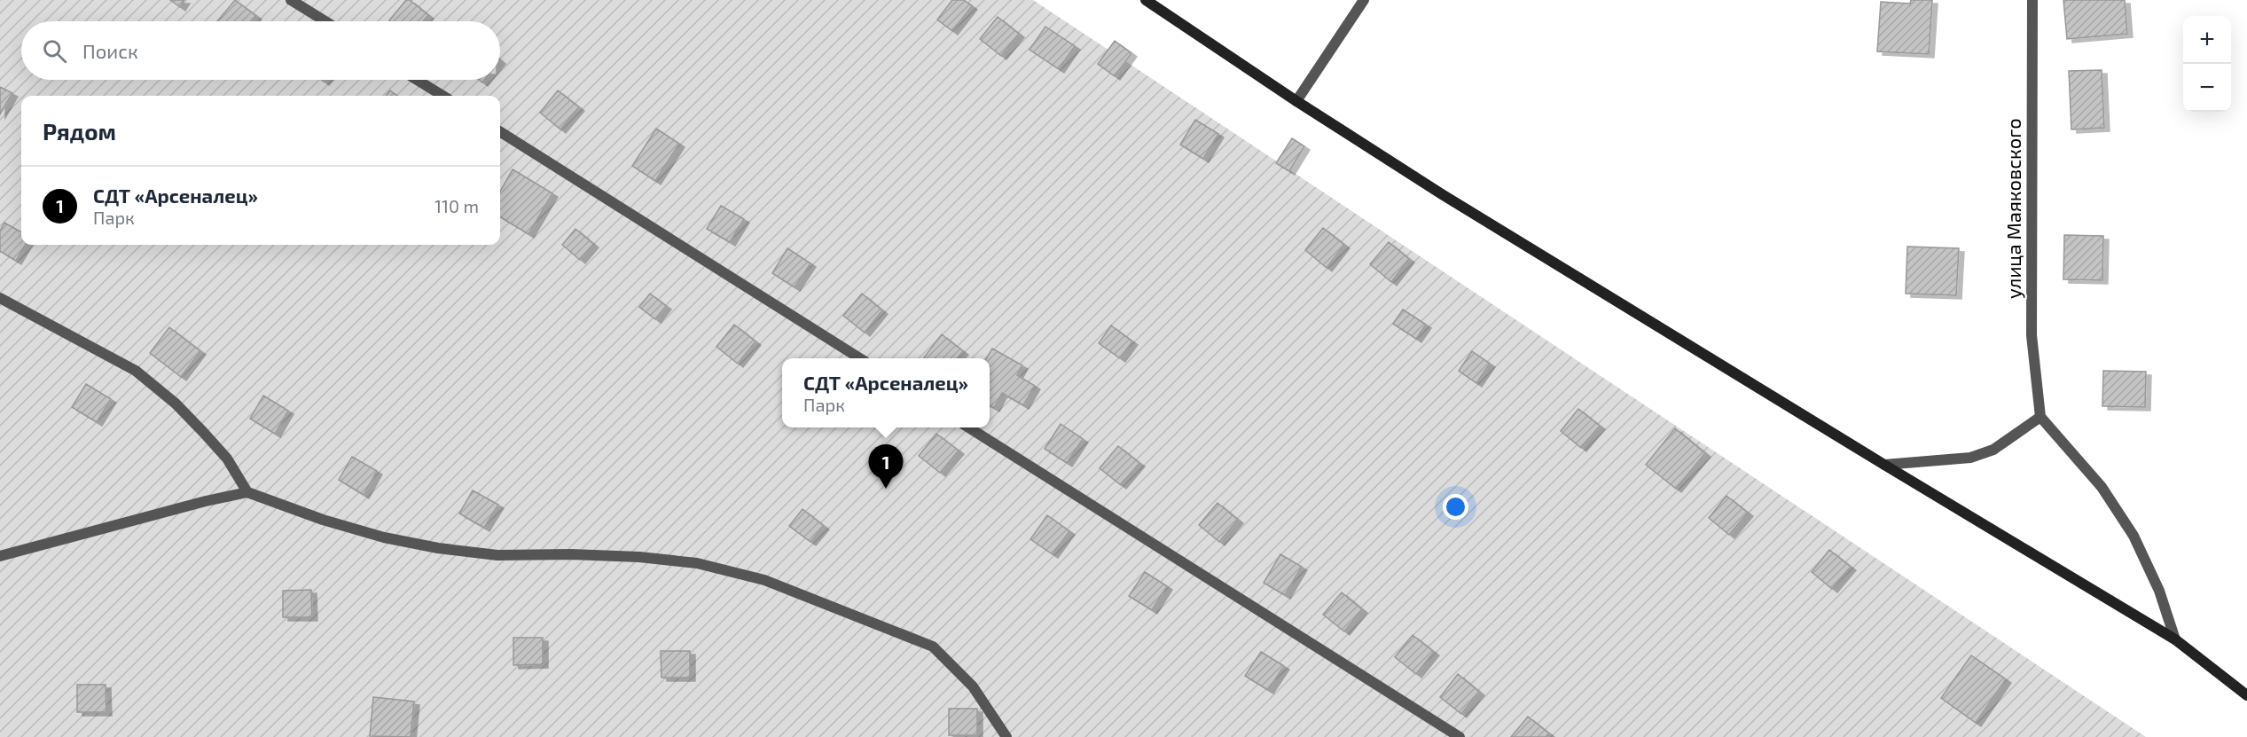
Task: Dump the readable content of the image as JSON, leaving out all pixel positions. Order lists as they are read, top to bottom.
{
  "streets": {
    "street": ["улица Маяковского"]
  },
  "page": {
    "map_buttons": ["+", "−"],
    "search": "Поиск",
    "heading": "Рядом",
    "list": [
      {
        "mark": "1",
        "name": "СДТ «Арсеналец»",
        "note": "Парк",
        "value": "110 m"
      }
    ],
    "popup": ["СДТ «Арсеналец»", "Парк"],
    "pins": "1"
  }
}
